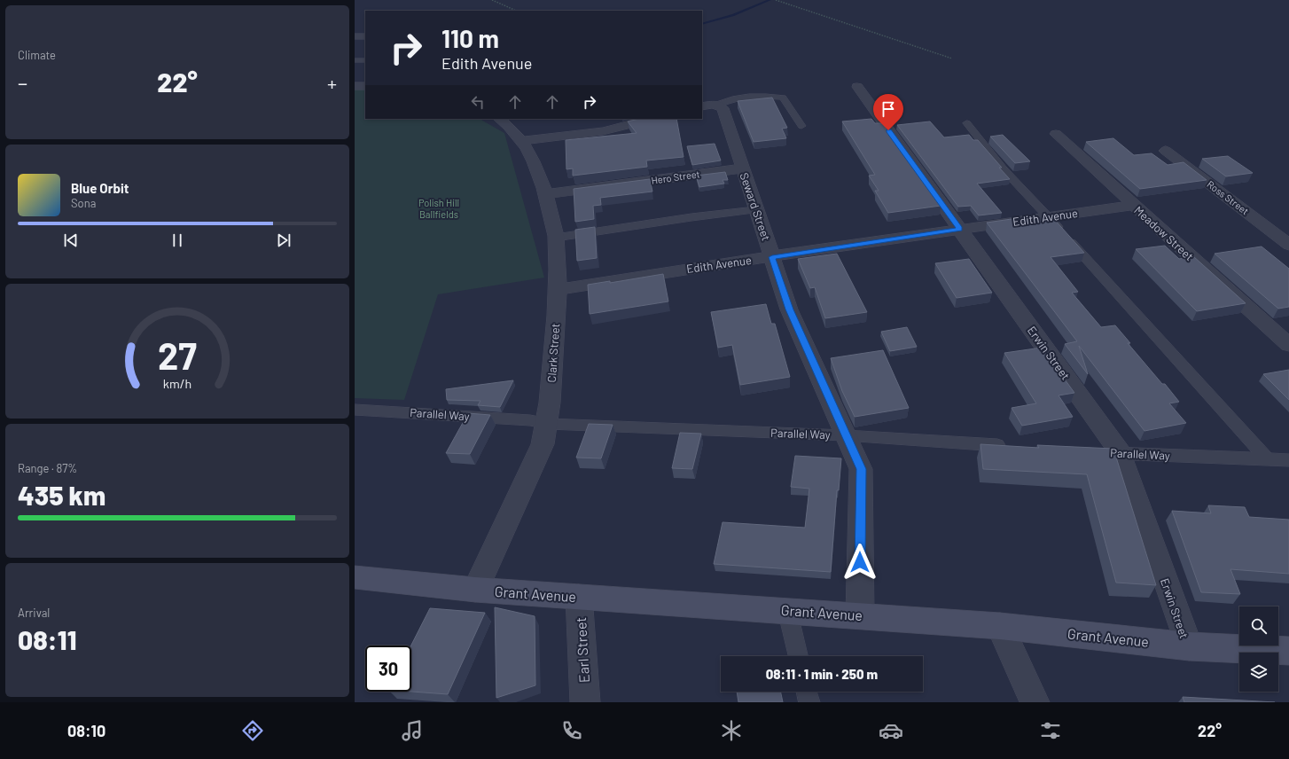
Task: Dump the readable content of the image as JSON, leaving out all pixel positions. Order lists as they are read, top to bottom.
{
  "streets": {
    "street": [
      "Hero Street",
      "Ross Street",
      "Seward Street",
      "Edith Avenue",
      "Meadow Street",
      "Clark Street",
      "Erwin Street",
      "Grant Avenue",
      "Earl Street"
    ],
    "lane": ["Parallel Way"]
  },
  "crossings": [
    ["Hero Street", "Seward Street"],
    ["Hero Street", "Clark Street"],
    ["Seward Street", "Edith Avenue"],
    ["Seward Street", "Parallel Way"],
    ["Seward Street", "Grant Avenue"],
    ["Edith Avenue", "Meadow Street"],
    ["Edith Avenue", "Clark Street"],
    ["Edith Avenue", "Erwin Street"],
    ["Clark Street", "Parallel Way"],
    ["Clark Street", "Grant Avenue"],
    ["Erwin Street", "Parallel Way"],
    ["Erwin Street", "Grant Avenue"],
    ["Grant Avenue", "Earl Street"]
  ],
  "parks": ["Polish Hill Ballfields"],
  "page": {
    "tile": [
      "Climate",
      ["Range · 87%", "435 km"],
      ["Arrival", "08:11"]
    ],
    "turn": ["110 m", "Edith Avenue"],
    "heat": ["−", "22°", "+"],
    "song": ["Blue Orbit", "Sona"],
    "limit": "30",
    "trip": "08:11 · 1 min · 250 m",
    "tabs": ["08:10", "22°"],
    "gauge": ["27", "km/h"]
  }
}
